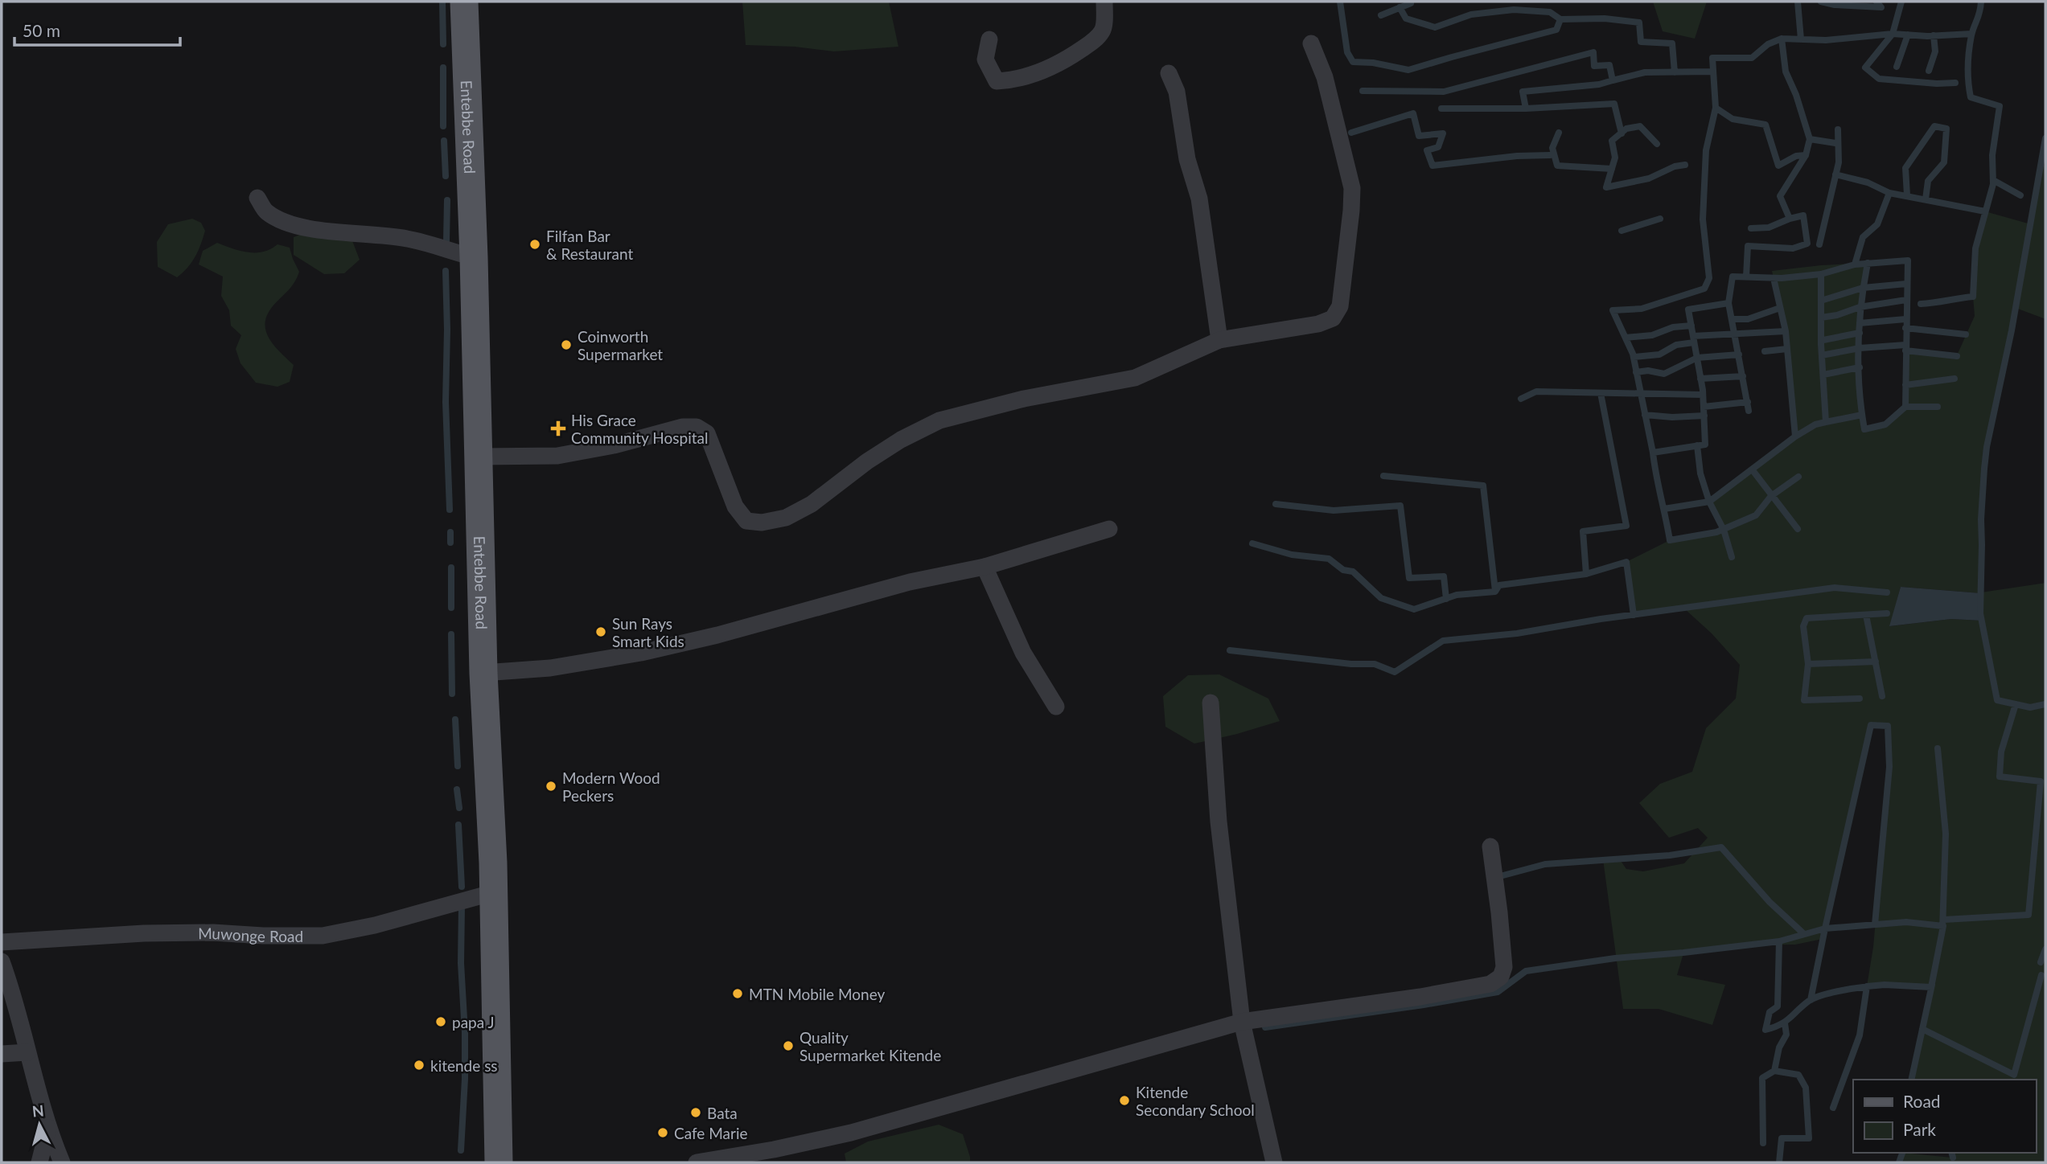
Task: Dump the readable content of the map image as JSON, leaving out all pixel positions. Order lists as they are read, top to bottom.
{
  "streets": {
    "main road": ["Entebbe Road"],
    "street": ["Muwonge Road"]
  },
  "crossings": [
    ["Entebbe Road", "Muwonge Road"]
  ],
  "places": {
    "other": [
      "Filfan Bar & Restaurant",
      "Coinworth Supermarket",
      "Sun Rays Smart Kids",
      "Modern Wood Peckers",
      "MTN Mobile Money",
      "papa J",
      "Quality Supermarket Kitende",
      "kitende ss",
      "Kitende Secondary School",
      "Bata",
      "Cafe Marie"
    ],
    "health": ["His Grace Community Hospital"]
  },
  "legend": ["Road", "Park"],
  "scale_bar": "50 m",
  "north": "top"
}
